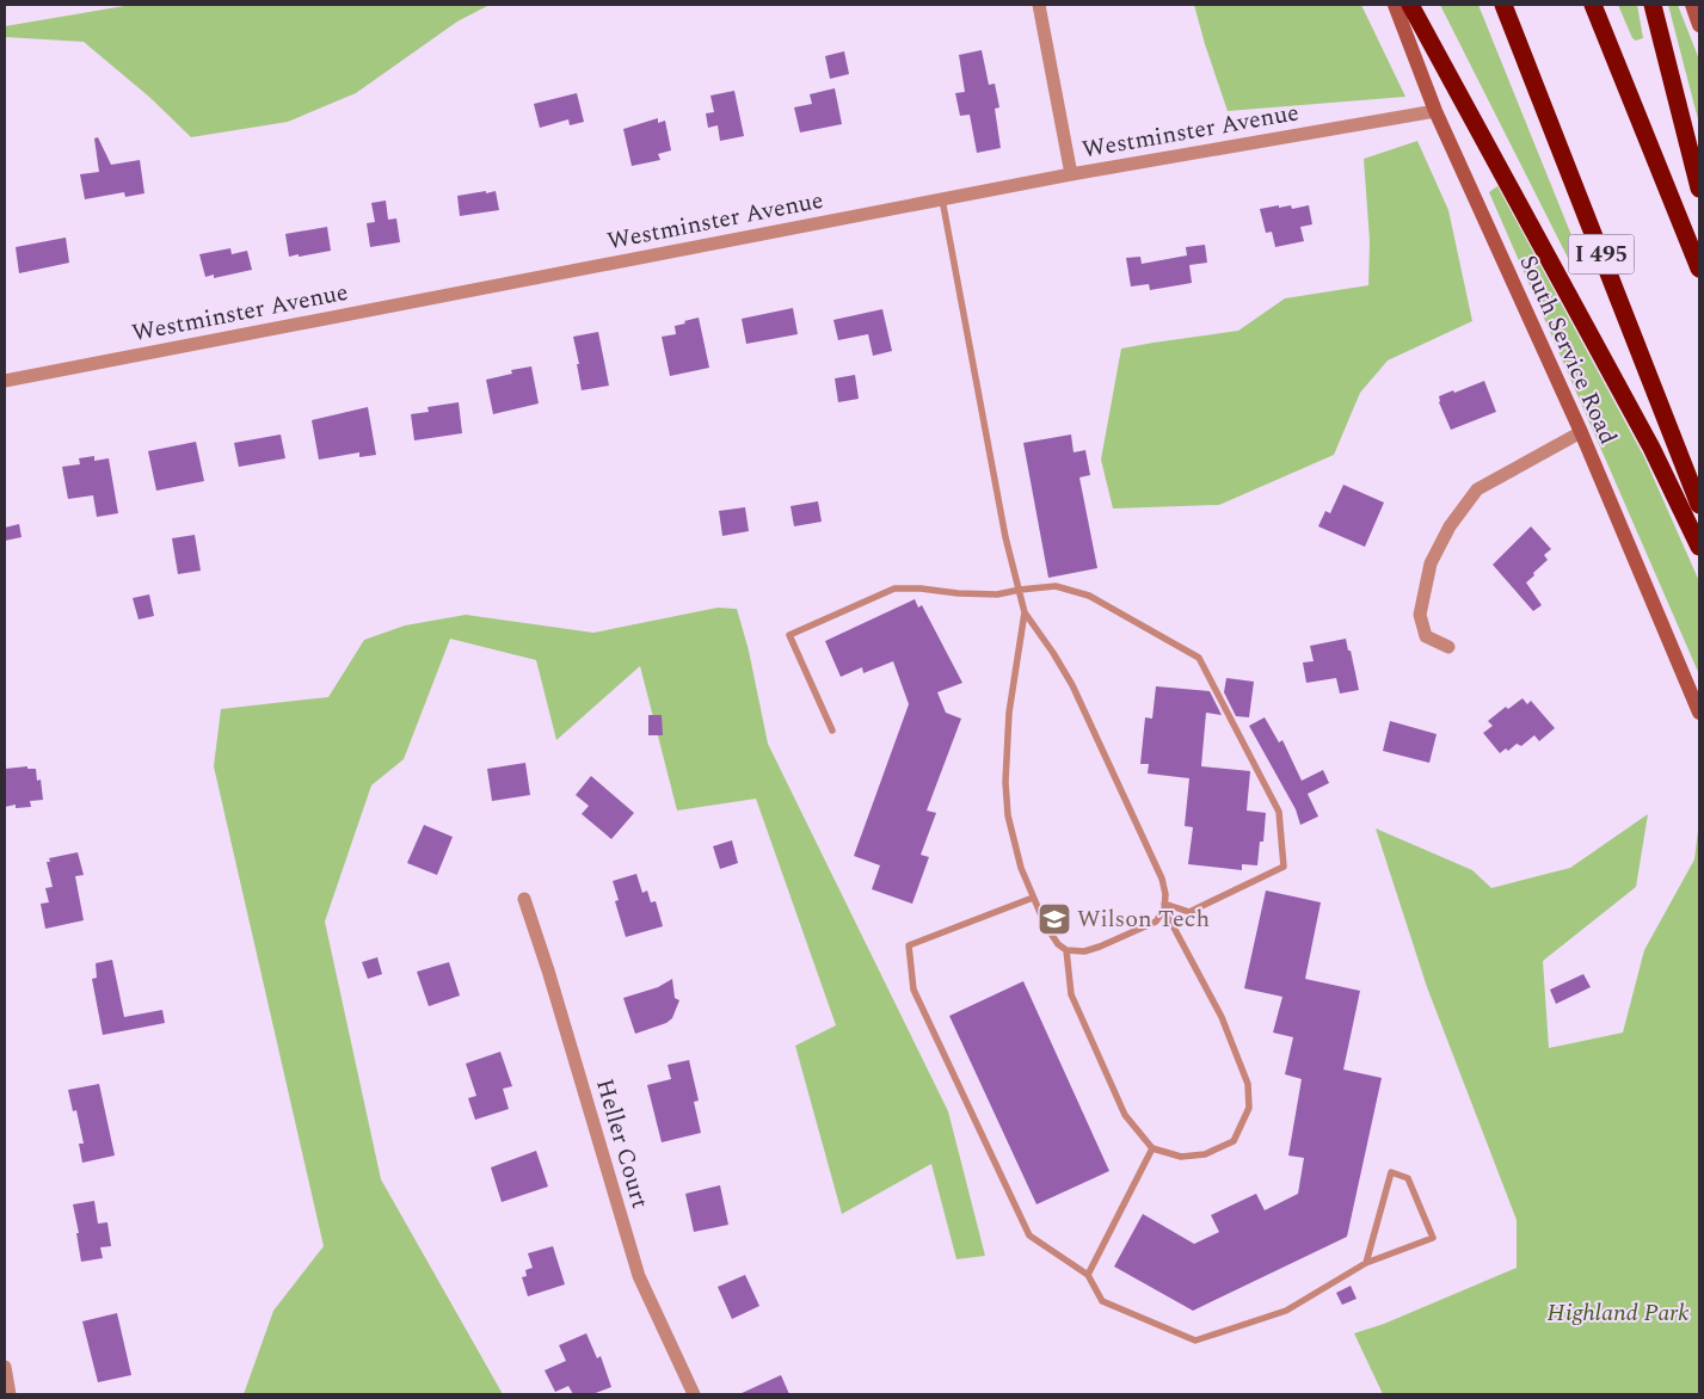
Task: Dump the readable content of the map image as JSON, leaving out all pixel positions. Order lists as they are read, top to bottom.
{
  "streets": {
    "highway": ["I 495"],
    "main road": ["South Service Road"],
    "street": ["Westminster Avenue", "Heller Court"]
  },
  "crossings": [
    ["Westminster Avenue", "South Service Road"]
  ],
  "parks": ["Highland Park"],
  "places": {
    "school or university": ["Wilson Tech"]
  }
}
